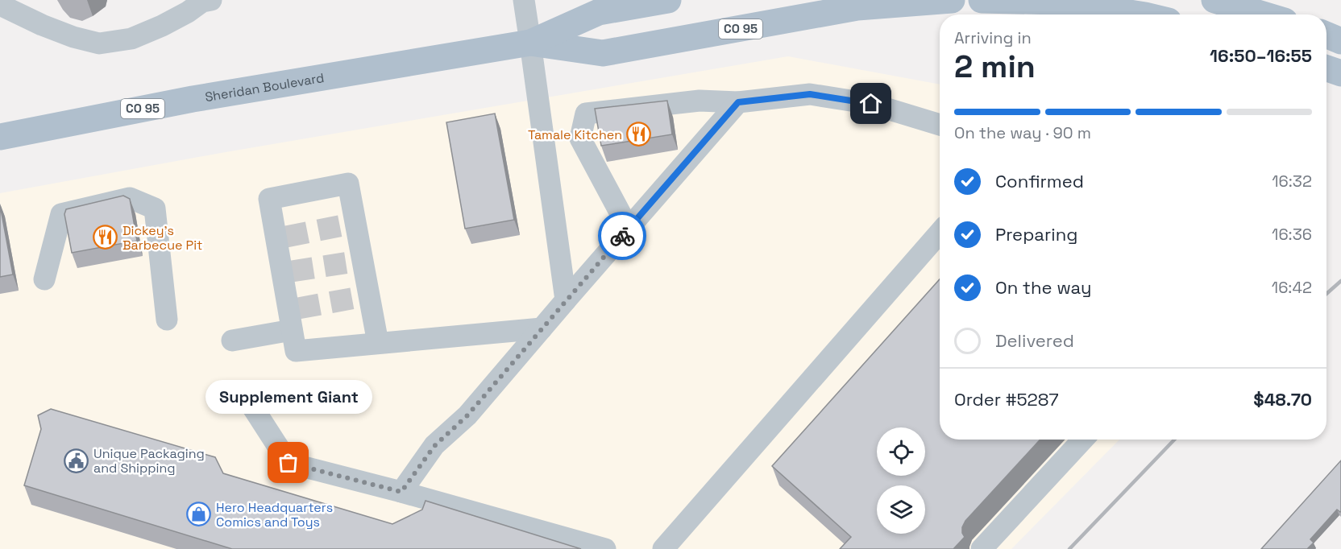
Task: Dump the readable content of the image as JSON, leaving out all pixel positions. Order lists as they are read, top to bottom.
{
  "streets": {
    "main road": ["CO 95", "Sheridan Boulevard"]
  },
  "places": {
    "restaurant": ["Tamale Kitchen", "Dickey's Barbecue Pit"],
    "public building": ["Unique Packaging and Shipping"],
    "other": ["Supplement Giant"],
    "shop": ["Hero Headquarters Comics and Toys"]
  },
  "page": {
    "heading": ["2 min", "Arriving in", "16:50–16:55"],
    "panel": ["Order #5287", "$48.70"],
    "bar": "On the way · 90 m",
    "list": [
      ["Confirmed", "16:32"],
      ["Preparing", "16:36"],
      ["On the way", "16:42"],
      "Delivered"
    ],
    "bubble": "Supplement Giant"
  }
}
